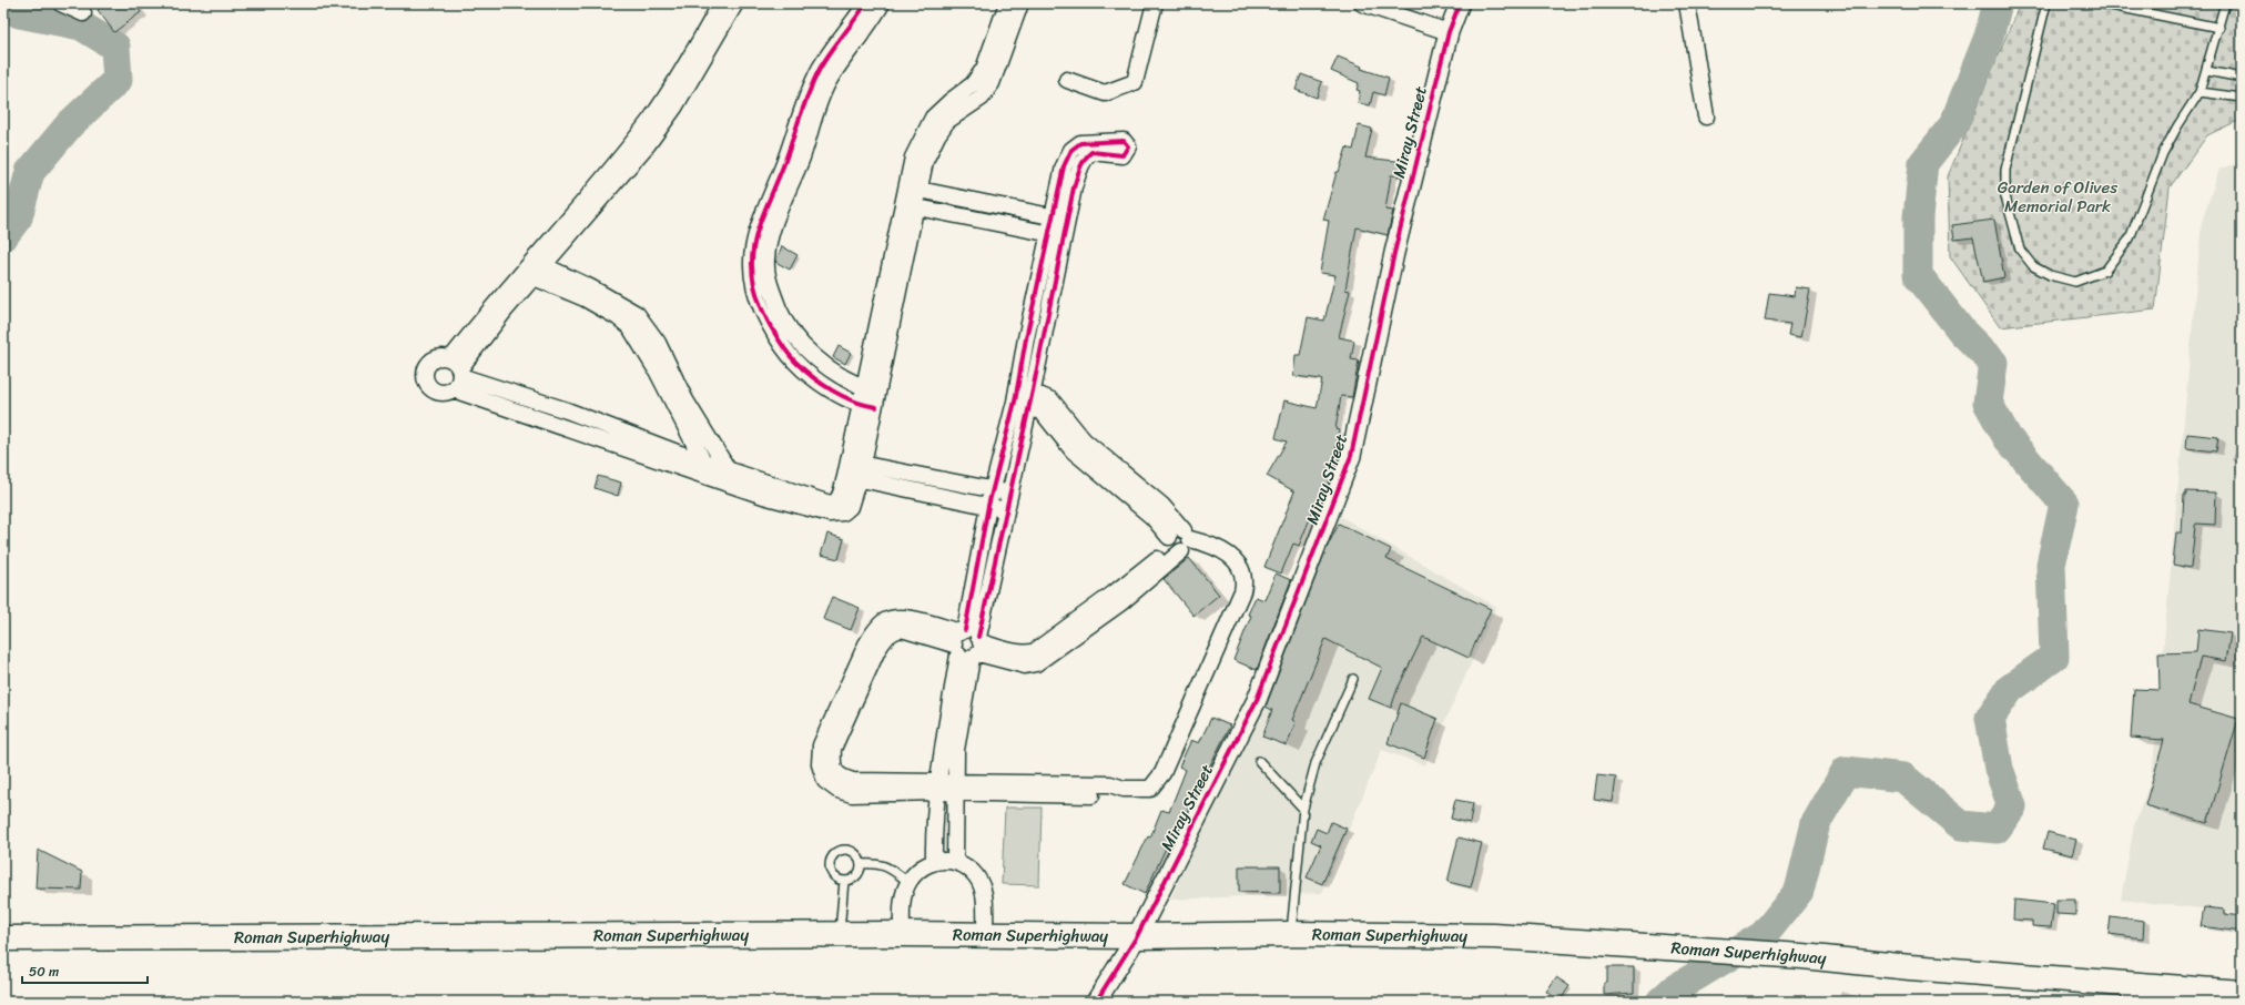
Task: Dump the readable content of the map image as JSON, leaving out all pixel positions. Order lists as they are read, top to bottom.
{
  "streets": {
    "main road": ["Roman Superhighway"],
    "street": ["Miray Street"]
  },
  "crossings": [
    ["Miray Street", "Roman Superhighway"]
  ],
  "parks": ["Garden of Olives Memorial Park"],
  "scale_bar": "50 m"
}
